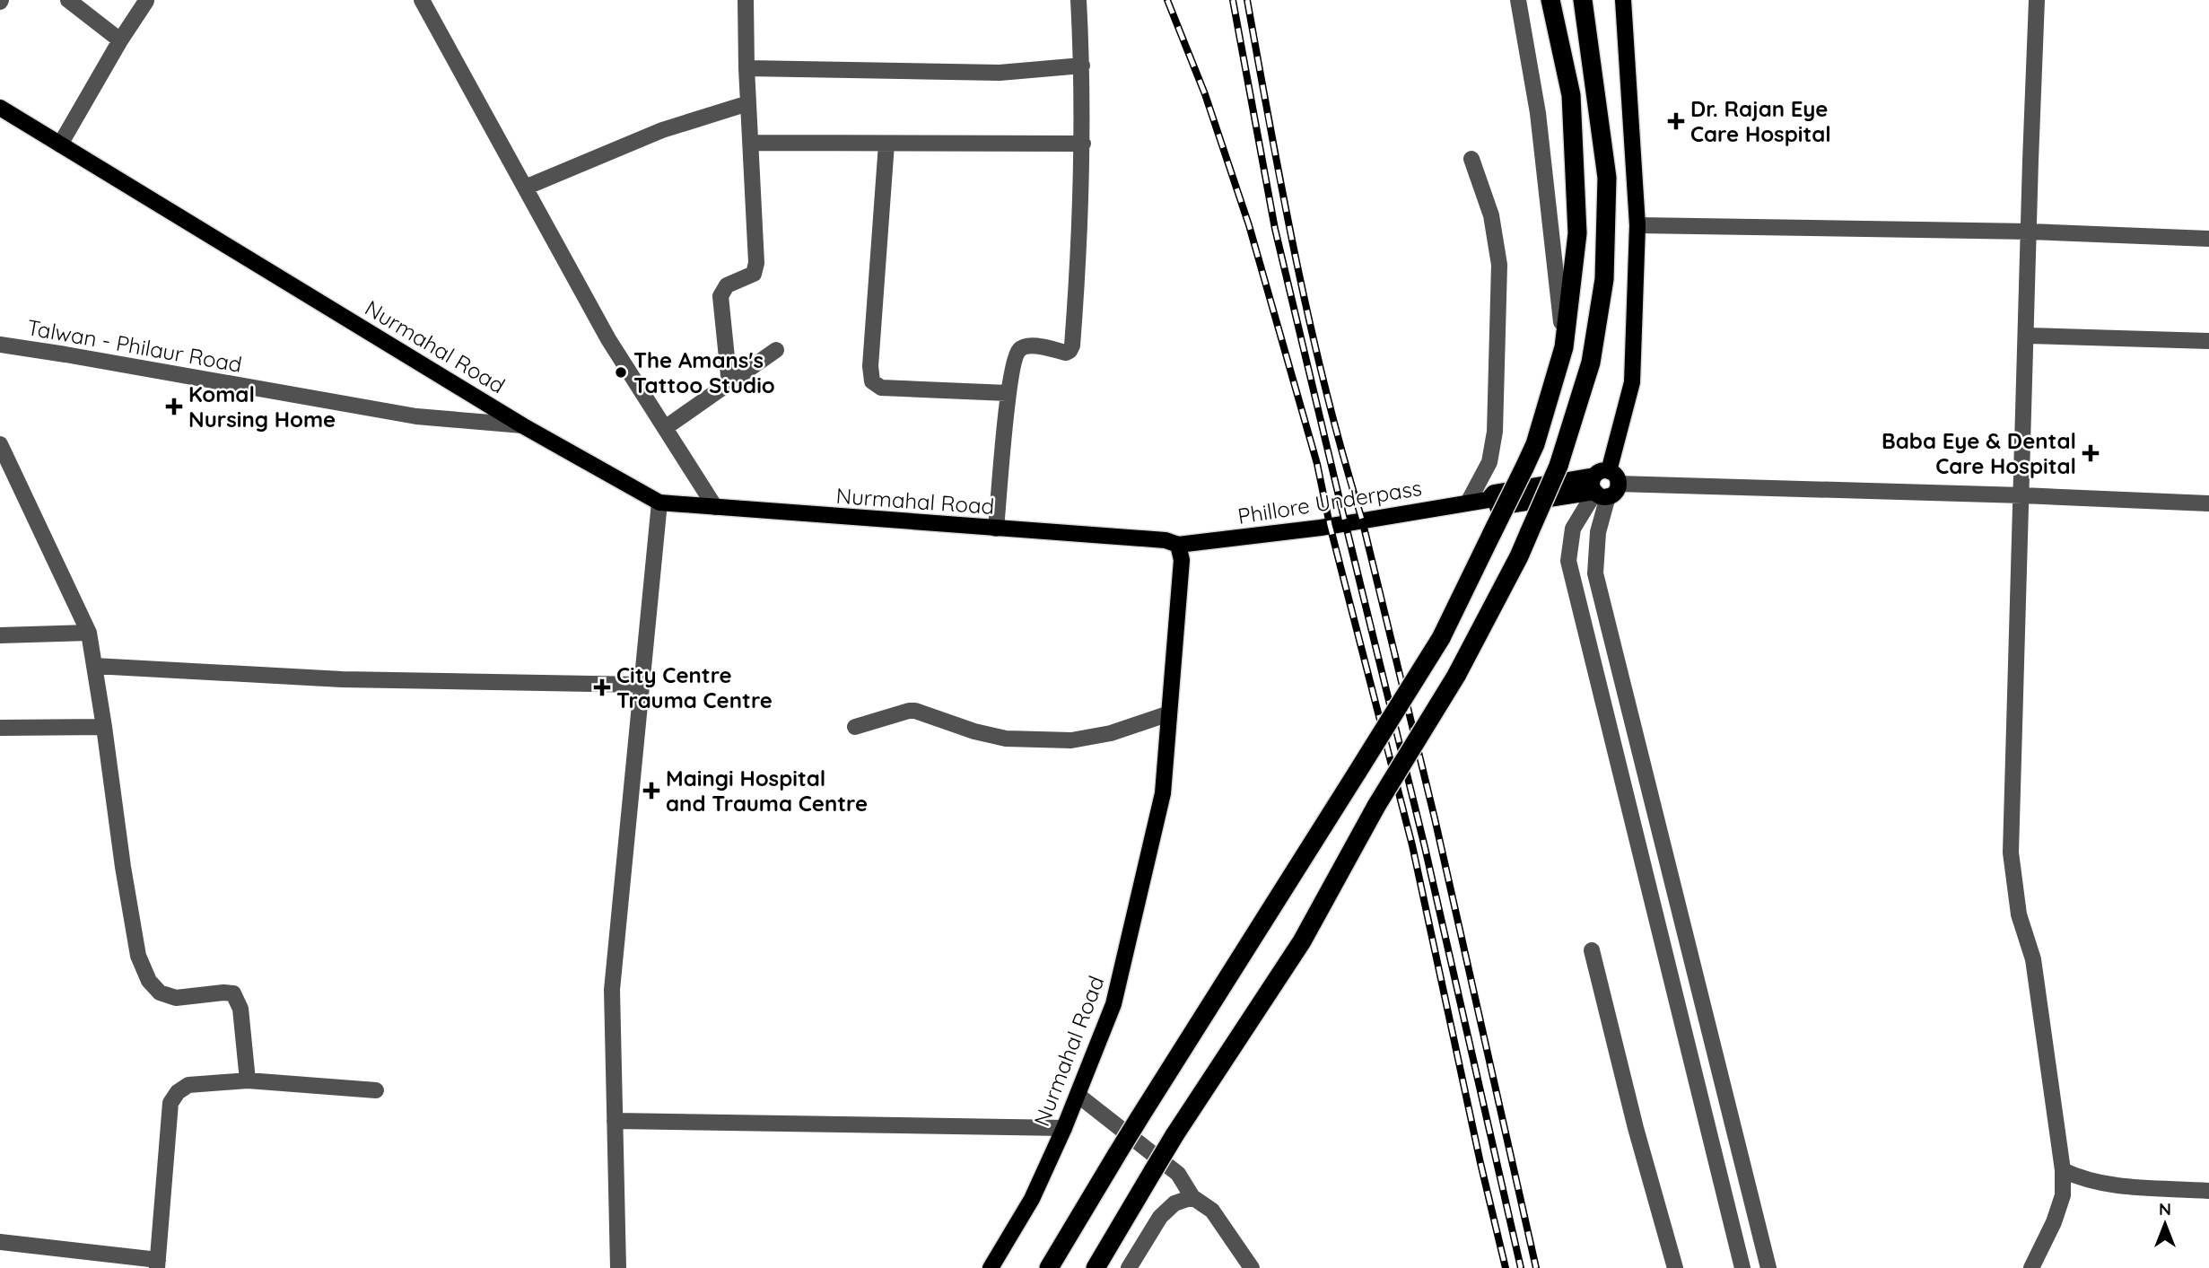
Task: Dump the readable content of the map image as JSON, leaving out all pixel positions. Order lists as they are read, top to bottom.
{
  "streets": {
    "main road": ["Nurmahal Road", "Phillore Underpass"],
    "street": ["Talwan - Philaur Road"]
  },
  "crossings": [
    ["Talwan - Philaur Road", "Nurmahal Road"],
    ["Nurmahal Road", "Phillore Underpass"]
  ],
  "places": {
    "health": [
      "Dr. Rajan Eye Care Hospital",
      "Komal Nursing Home",
      "Baba Eye & Dental Care Hospital",
      "City Centre Trauma Centre",
      "Maingi Hospital and Trauma Centre"
    ],
    "other": ["The Amans's Tattoo Studio"]
  },
  "north": "top"
}
